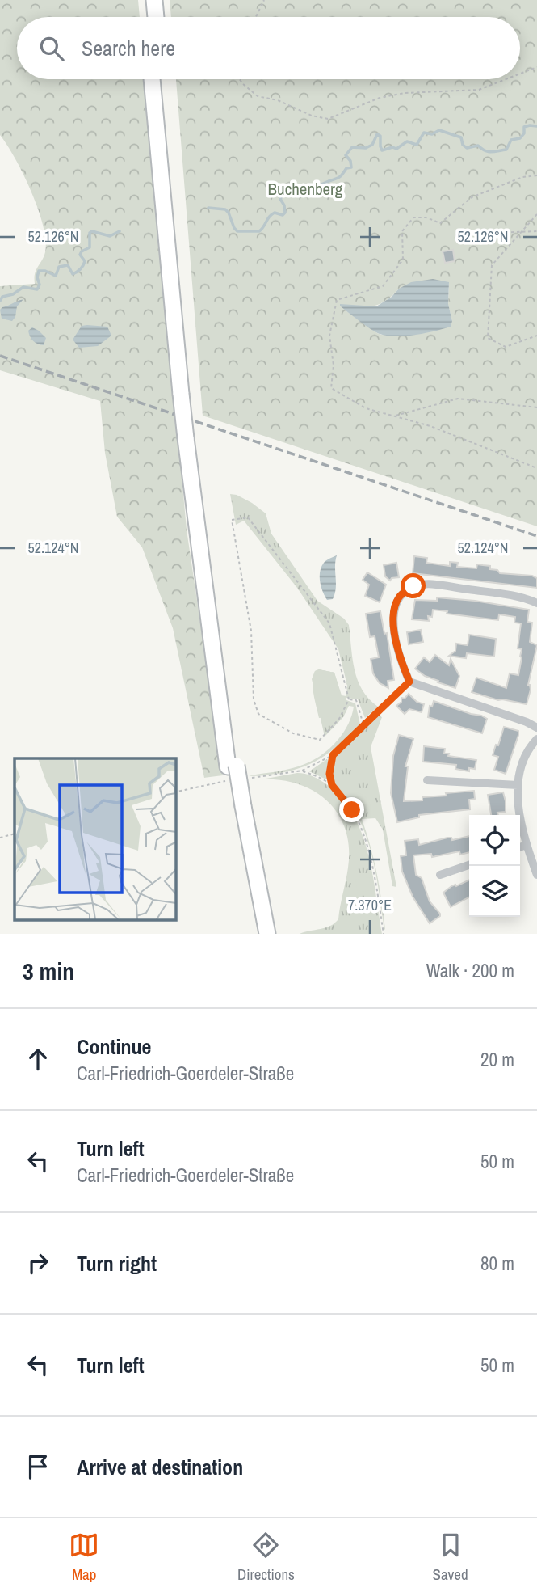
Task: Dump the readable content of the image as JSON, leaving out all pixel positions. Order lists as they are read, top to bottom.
{
  "parks": ["Buchenberg"],
  "page": {
    "search": "Search here",
    "heading": ["3 min", "Walk · 200 m"],
    "list": [
      ["Continue", "Carl-Friedrich-Goerdeler-Straße", "20 m"],
      ["Turn left", "Carl-Friedrich-Goerdeler-Straße", "50 m"],
      ["Turn right", "80 m"],
      ["Turn left", "50 m"],
      "Arrive at destination"
    ],
    "nav": ["Map", "Directions", "Saved"]
  },
  "coordinates": ["52.126°N", "52.124°N", "7.370°E"]
}
